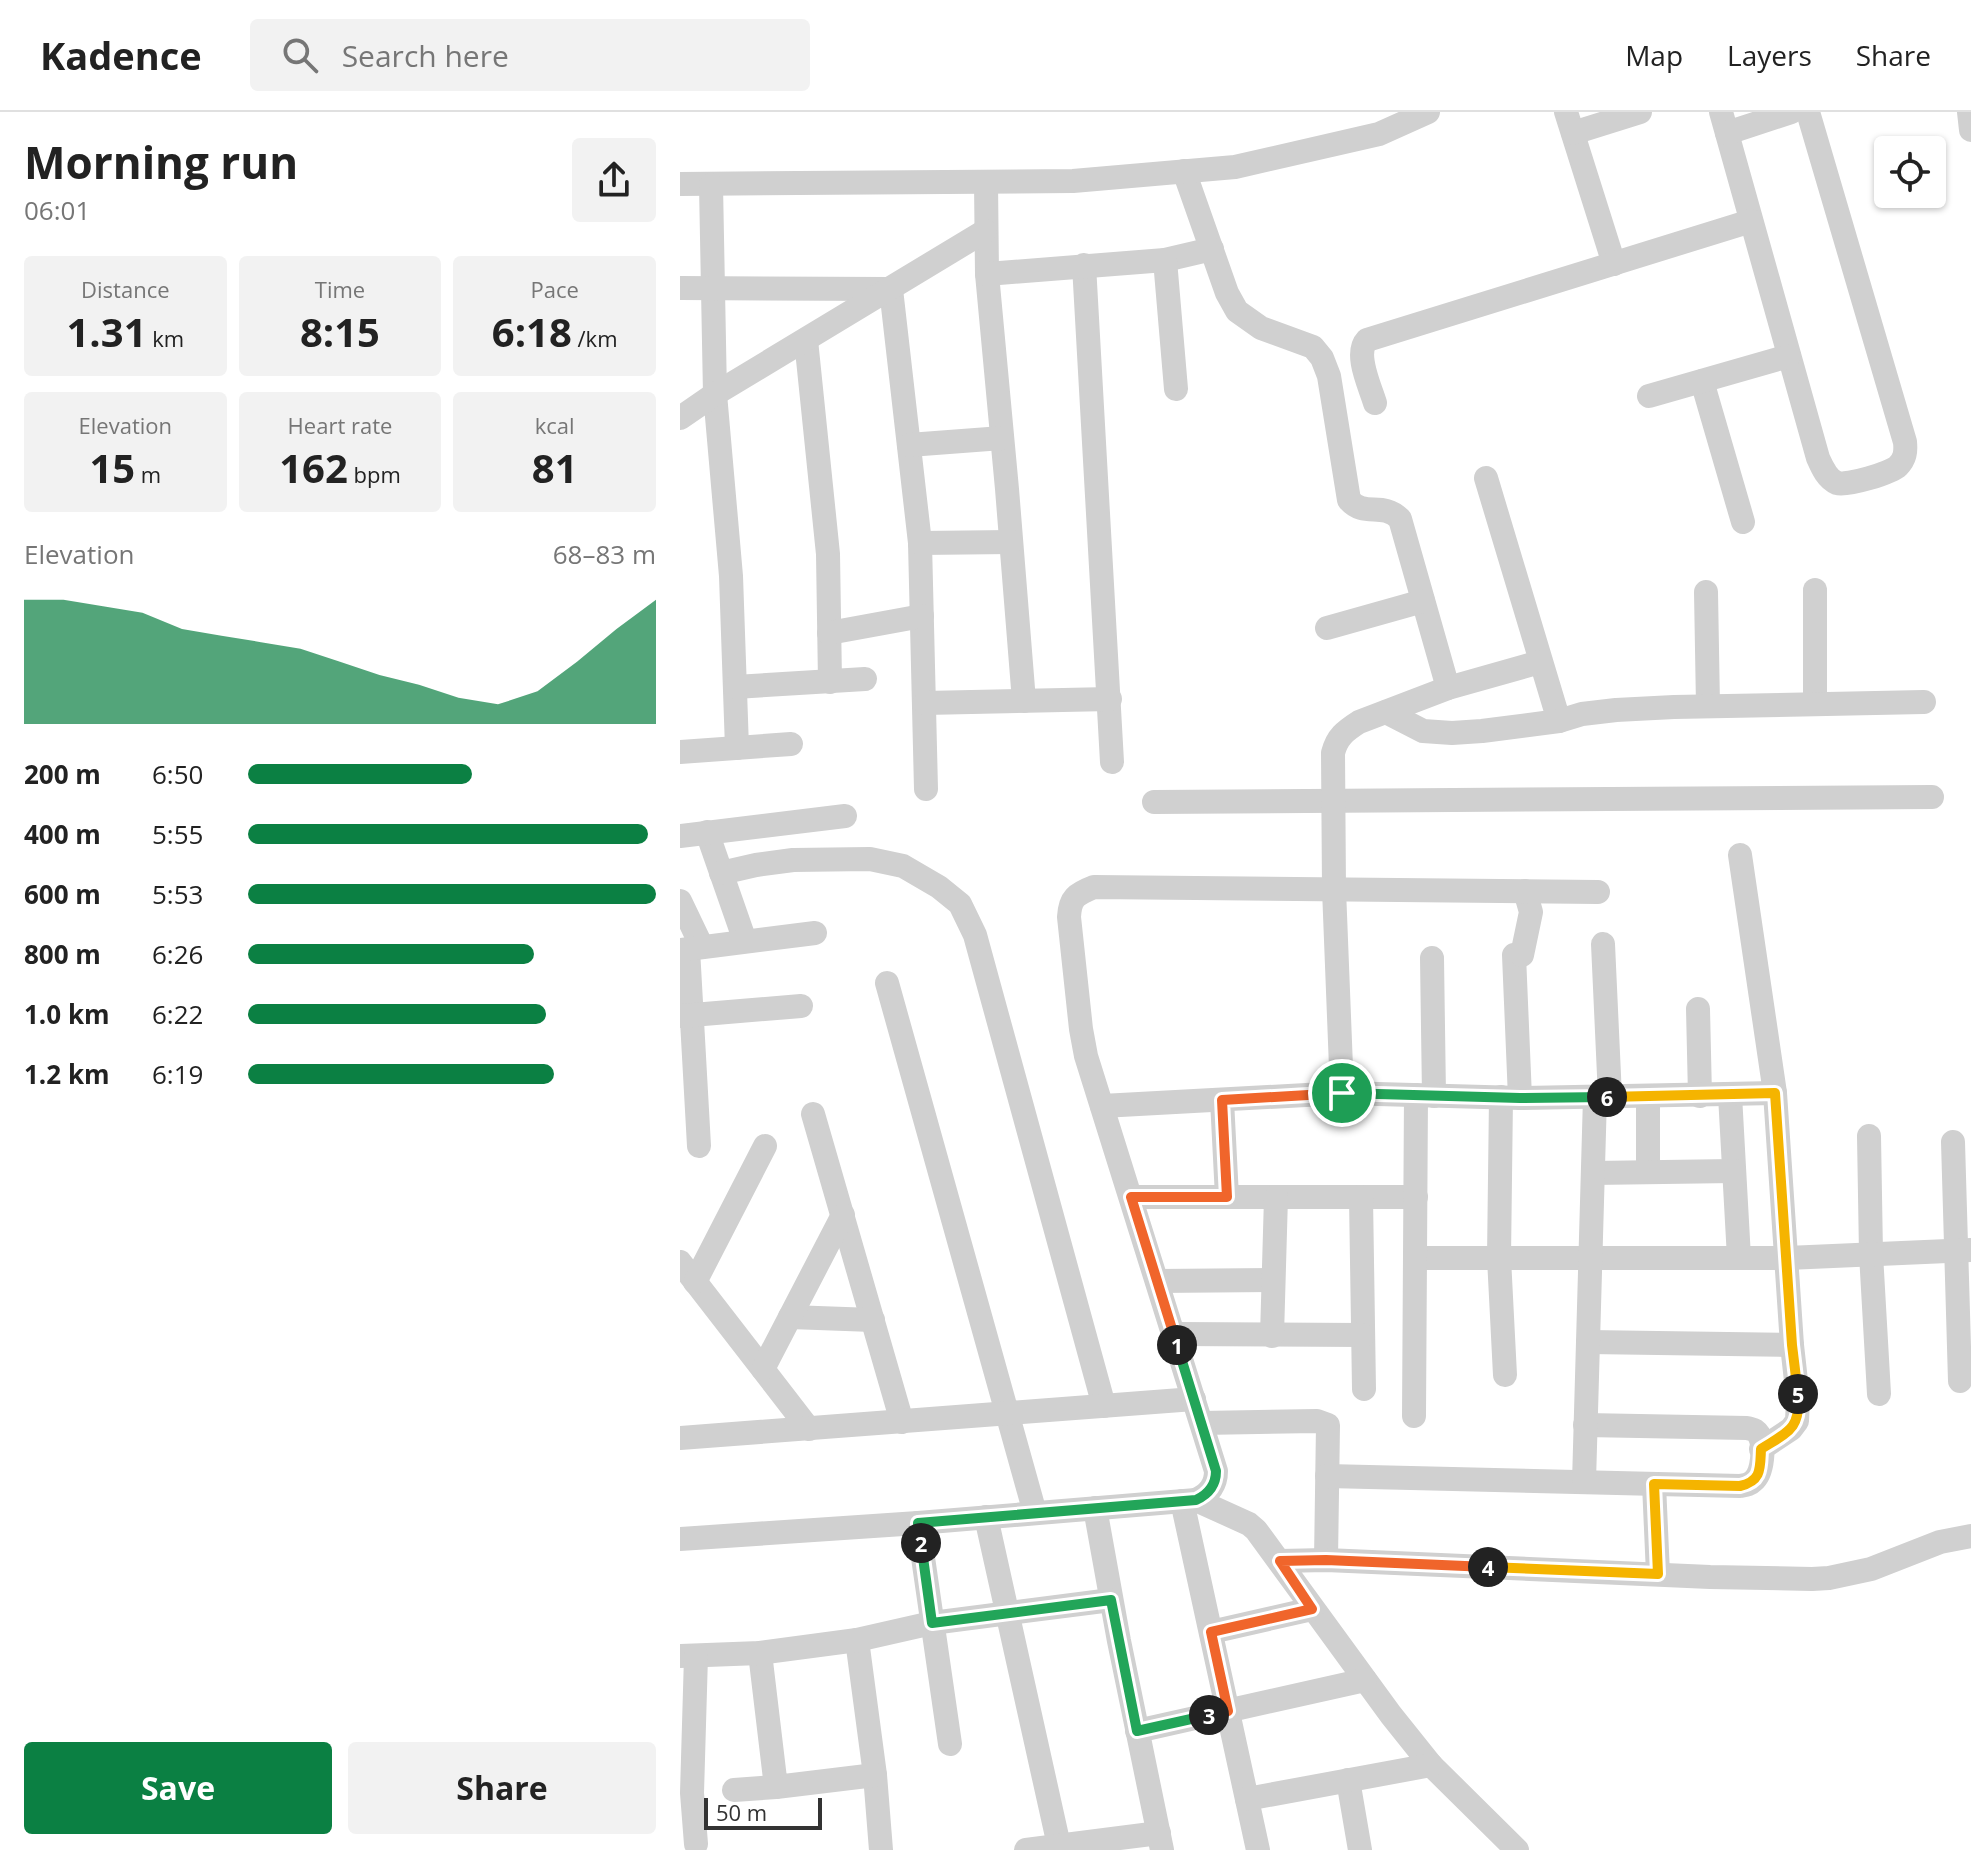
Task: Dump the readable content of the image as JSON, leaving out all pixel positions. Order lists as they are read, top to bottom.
{
  "scale_bar": "50 m",
  "page": {
    "header": "Kadence",
    "search": "Search here",
    "nav": ["Map", "Layers", "Share"],
    "heading": ["Morning run", "06:01"],
    "stats": [
      ["Distance", "1.31 km"],
      ["Time", "8:15"],
      ["Pace", "6:18 /km"],
      ["Elevation", "15 m"],
      ["Heart rate", "162 bpm"],
      ["kcal", "81"]
    ],
    "chart": ["Elevation", "68–83 m"],
    "list": [
      {
        "name": "200 m",
        "note": "6:50"
      },
      {
        "name": "400 m",
        "note": "5:55"
      },
      {
        "name": "600 m",
        "note": "5:53"
      },
      {
        "name": "800 m",
        "note": "6:26"
      },
      {
        "name": "1.0 km",
        "note": "6:22"
      },
      {
        "name": "1.2 km",
        "note": "6:19"
      }
    ],
    "pins": [
      "6",
      "1",
      "5",
      "2",
      "4",
      "3"
    ],
    "buttons": ["Save", "Share"],
    "scale": "50 m"
  }
}
